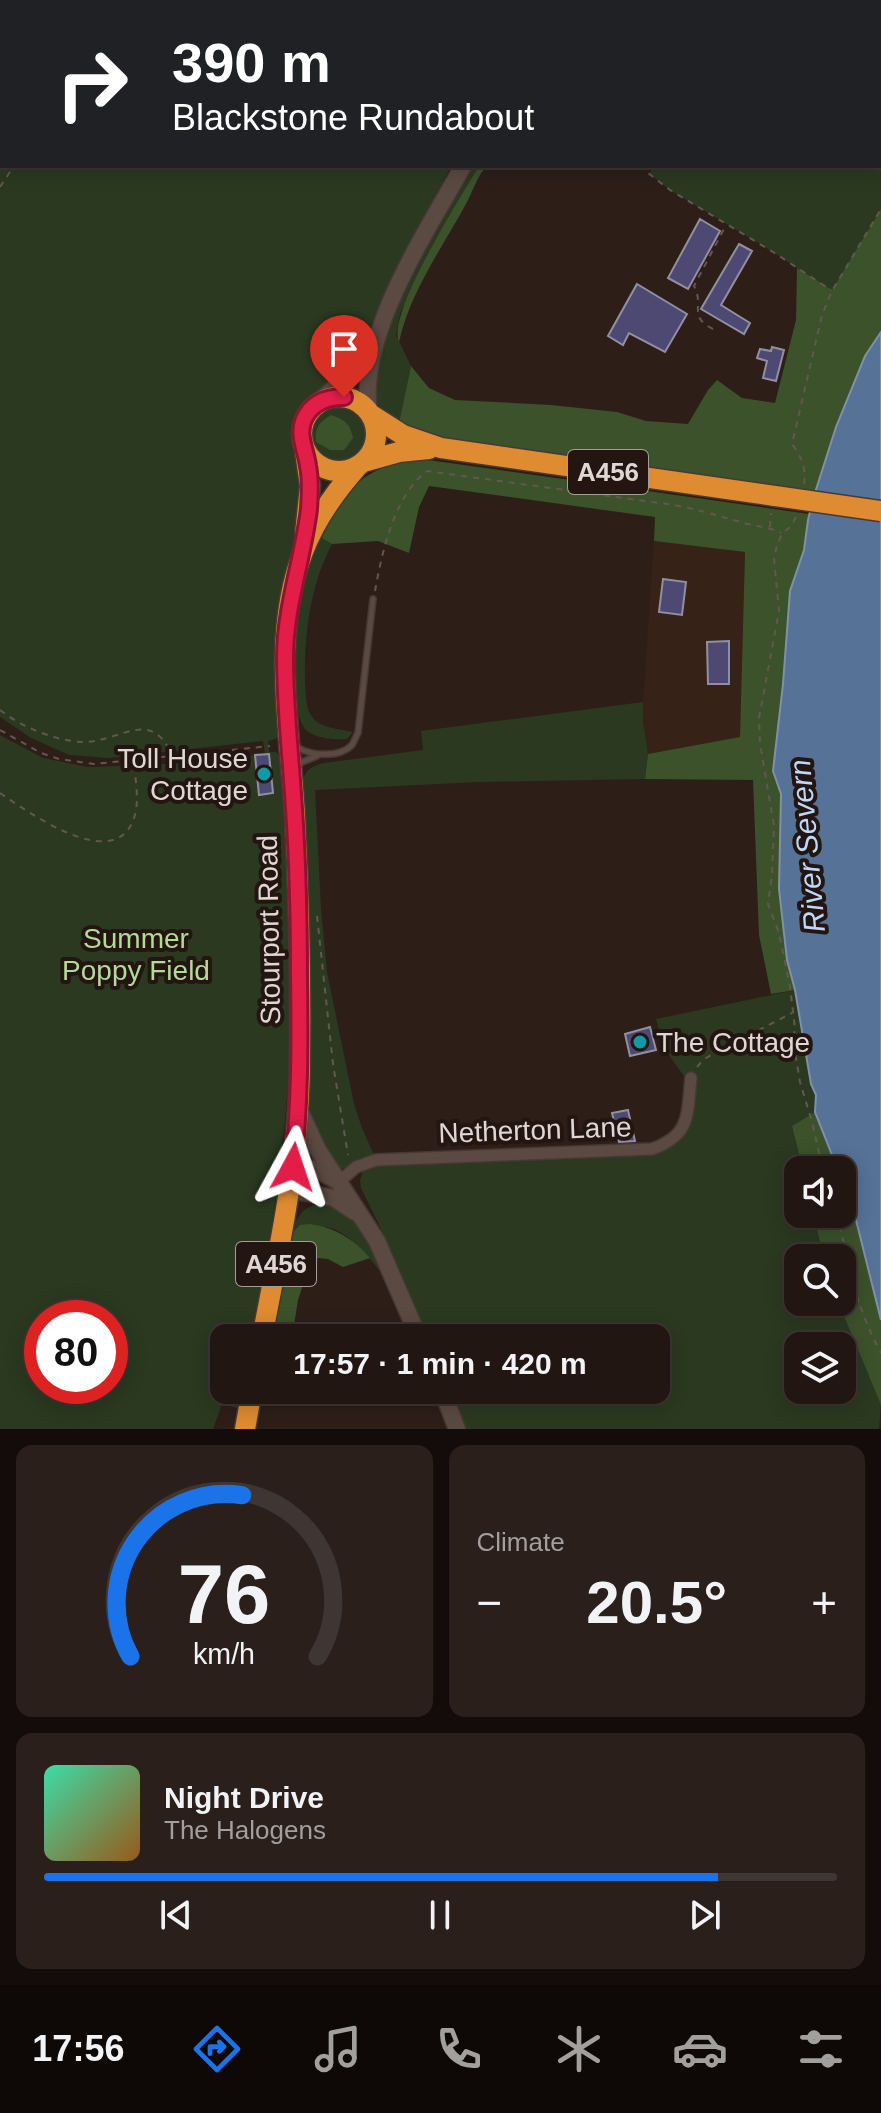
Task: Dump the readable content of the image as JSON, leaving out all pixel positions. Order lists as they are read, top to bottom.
{
  "streets": {
    "highway": ["A456", "Stourport Road"],
    "street": ["Netherton Lane"]
  },
  "crossings": [
    ["A456", "Stourport Road"]
  ],
  "water": ["River Severn"],
  "parks": ["Summer Poppy Field"],
  "places": ["Toll House Cottage", "The Cottage"],
  "page": {
    "turn": ["390 m", "Blackstone Rundabout"],
    "limit": "80",
    "trip": "17:57 · 1 min · 420 m",
    "tile": "Climate",
    "heat": ["−", "20.5°", "+"],
    "song": ["Night Drive", "The Halogens"],
    "tabs": "17:56",
    "gauge": ["76", "km/h"]
  }
}
